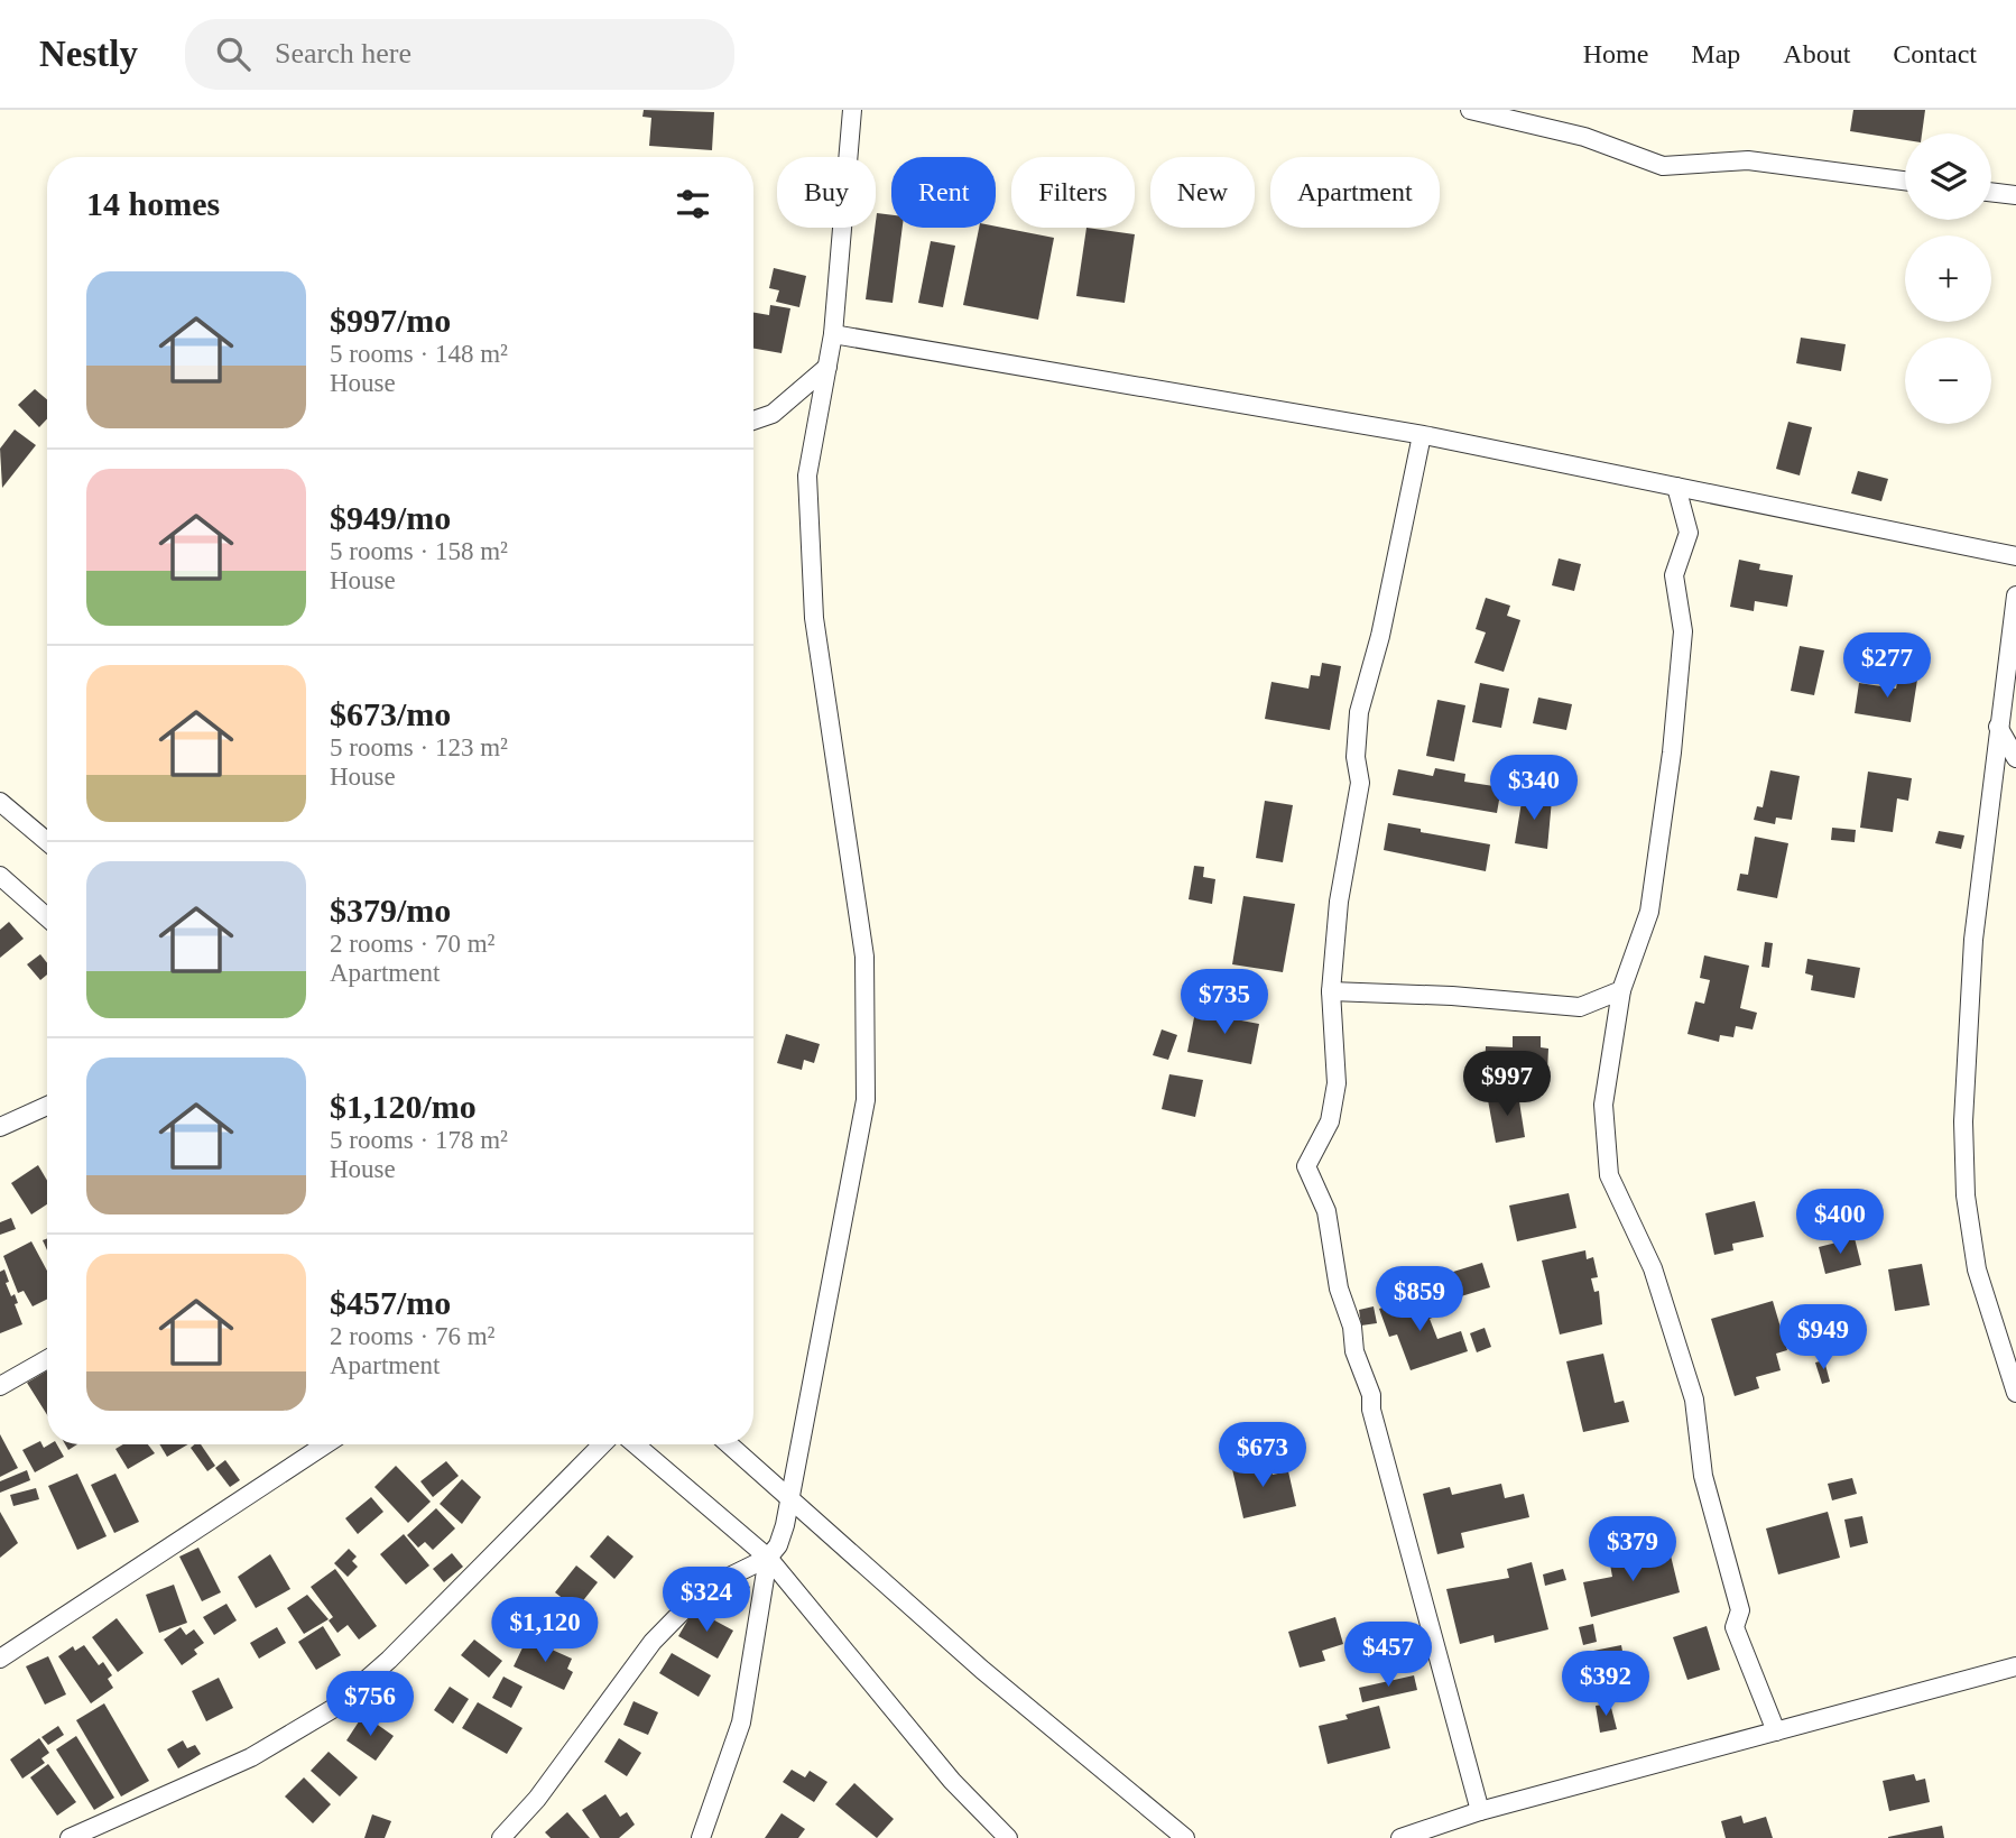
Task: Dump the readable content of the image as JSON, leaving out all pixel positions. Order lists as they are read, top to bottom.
{
  "page": {
    "header": "Nestly",
    "search": "Search here",
    "nav": [
      "Home",
      "Map",
      "About",
      "Contact"
    ],
    "map_buttons": ["+", "−"],
    "chip": [
      "Buy",
      "Rent",
      "Filters",
      "New",
      "Apartment"
    ],
    "heading": "14 homes",
    "list": [
      {
        "name": "$997/mo",
        "note": "5 rooms · 148 m² · House"
      },
      {
        "name": "$949/mo",
        "note": "5 rooms · 158 m² · House"
      },
      {
        "name": "$673/mo",
        "note": "5 rooms · 123 m² · House"
      },
      {
        "name": "$379/mo",
        "note": "2 rooms · 70 m² · Apartment"
      },
      {
        "name": "$1,120/mo",
        "note": "5 rooms · 178 m² · House"
      },
      {
        "name": "$457/mo",
        "note": "2 rooms · 76 m² · Apartment"
      }
    ],
    "price": [
      "$277",
      "$340",
      "$735",
      "$997",
      "$400",
      "$859",
      "$949",
      "$673",
      "$379",
      "$324",
      "$1,120",
      "$457",
      "$392",
      "$756"
    ]
  }
}
